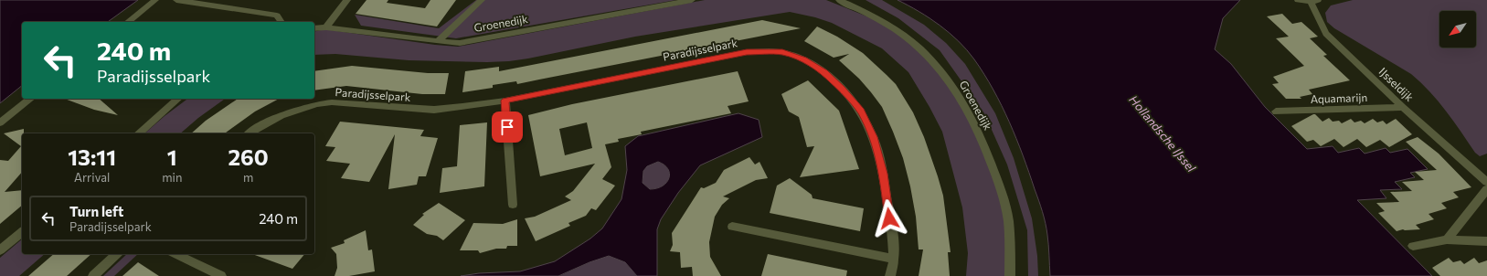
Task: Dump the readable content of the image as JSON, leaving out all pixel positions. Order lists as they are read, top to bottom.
{
  "streets": {
    "street": [
      "Groenedijk",
      "Paradijsselpark",
      "IJsseldijk",
      "Aquamarijn"
    ]
  },
  "crossings": [
    ["IJsseldijk", "Aquamarijn"]
  ],
  "water": ["Hollandsche IJssel"],
  "north": "bottom left",
  "page": {
    "turn": ["240 m", "Paradijsselpark"],
    "eta": [
      "13:11",
      "Arrival",
      "1",
      "min",
      "260",
      "m"
    ],
    "list": [
      {
        "name": "Turn left",
        "note": "Paradijsselpark",
        "value": "240 m"
      }
    ]
  }
}
